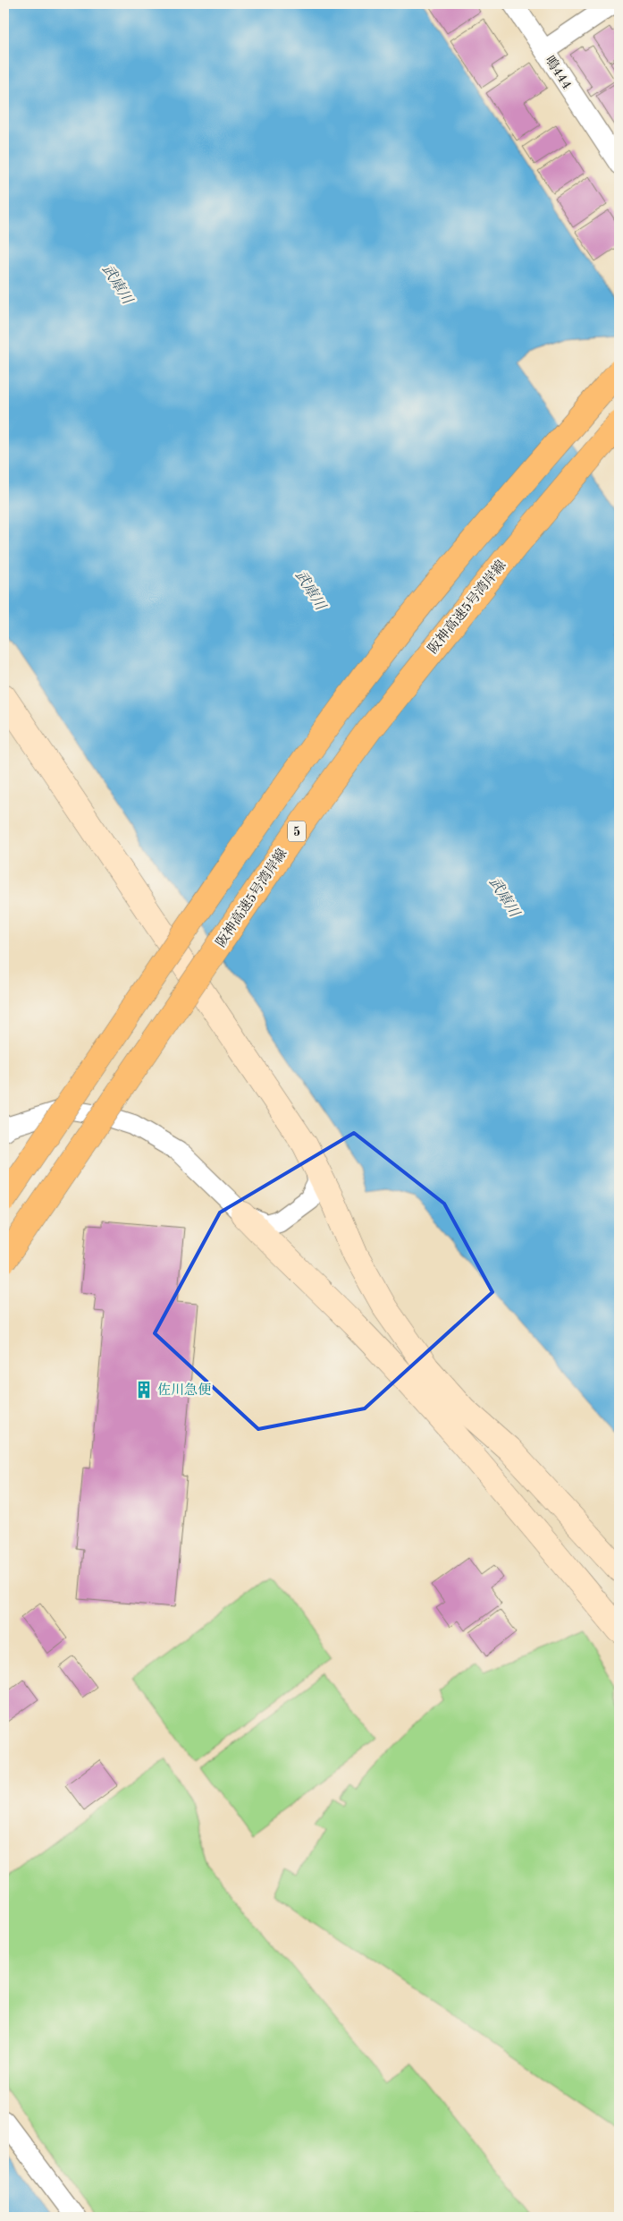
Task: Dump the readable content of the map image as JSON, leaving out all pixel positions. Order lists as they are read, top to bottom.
{
  "streets": {
    "highway": ["阪神高速5号湾岸線", "5"],
    "street": ["鳴444"]
  },
  "water": ["武庫川"],
  "places": {
    "building": ["佐川急便"]
  }
}
